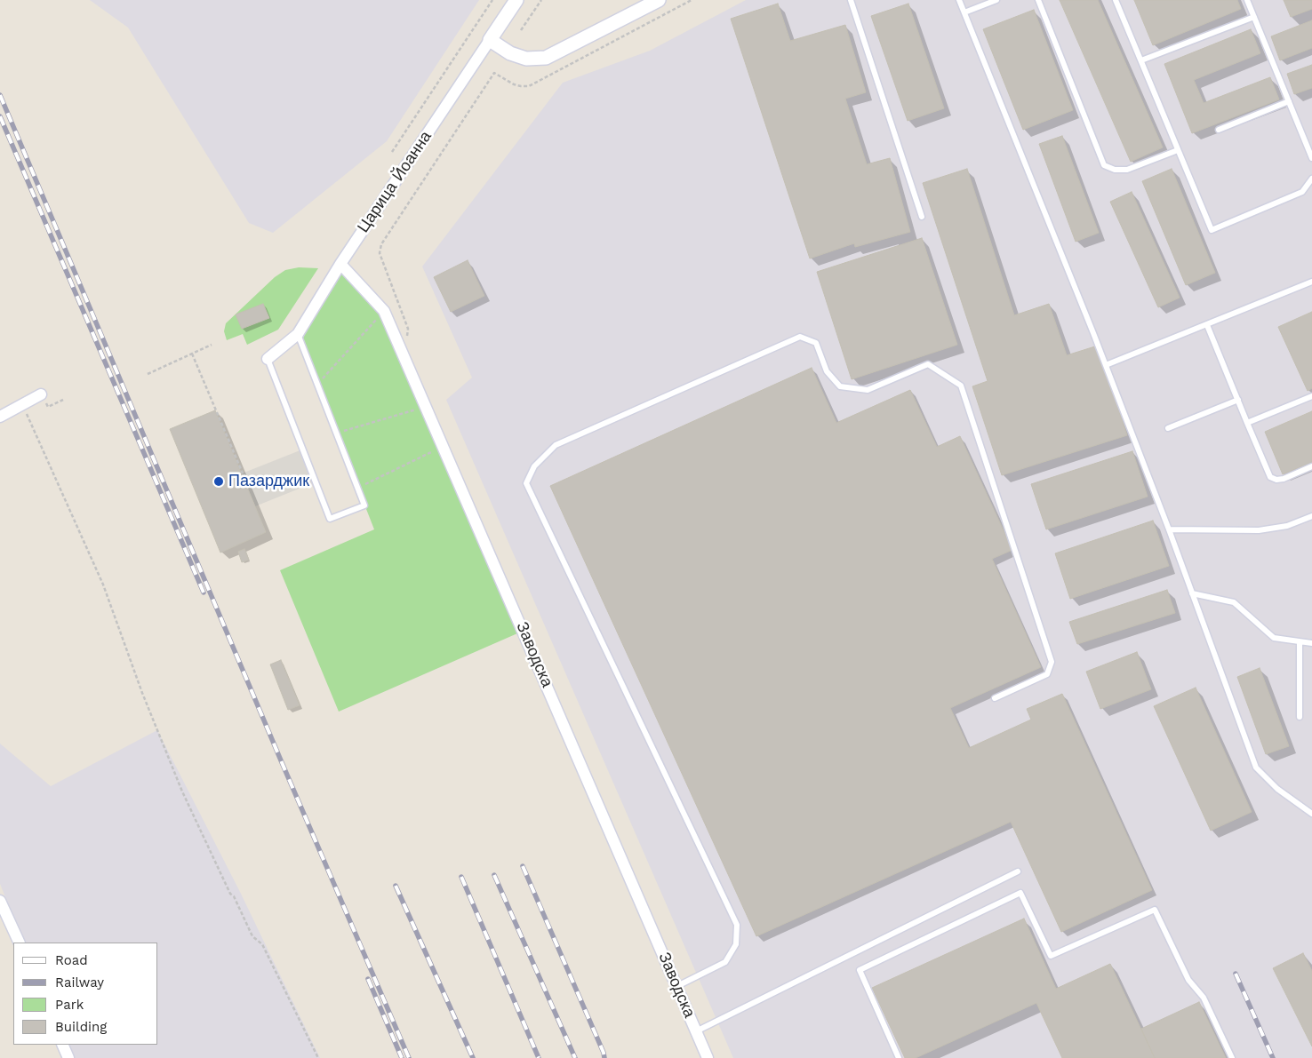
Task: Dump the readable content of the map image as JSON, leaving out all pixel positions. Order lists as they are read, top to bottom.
{
  "streets": {
    "street": ["Царица Йоанна", "Заводска"]
  },
  "crossings": [
    ["Царица Йоанна", "Заводска"]
  ],
  "places": ["Пазарджик"],
  "legend": [
    "Road",
    "Railway",
    "Park",
    "Building"
  ]
}
